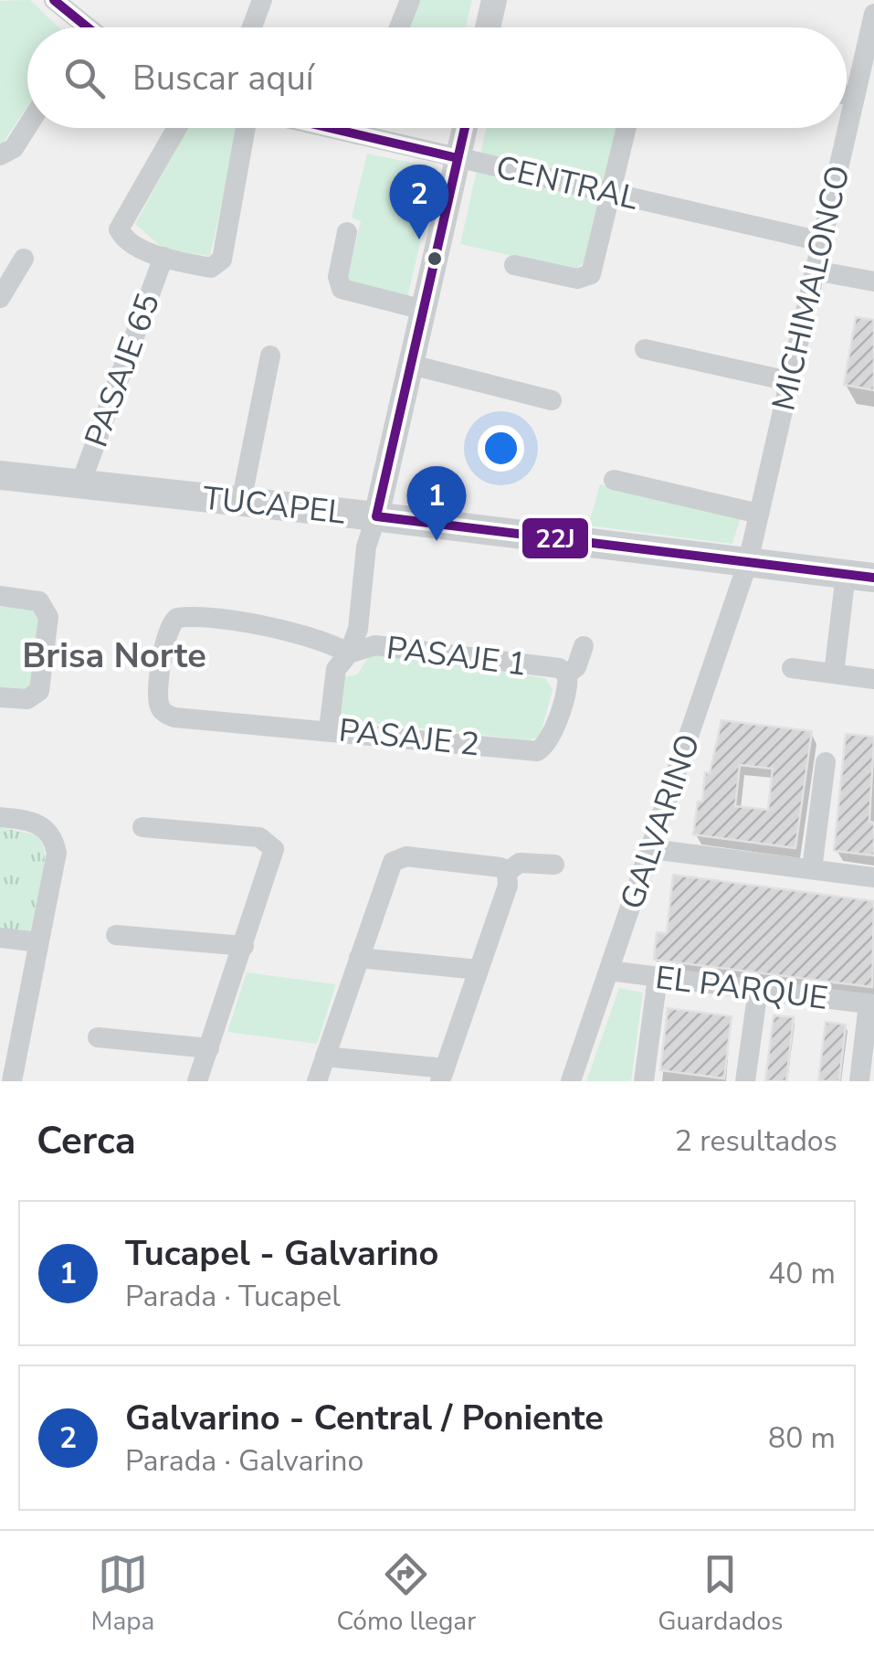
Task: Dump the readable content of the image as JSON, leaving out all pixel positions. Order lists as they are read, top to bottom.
{
  "streets": {
    "main road": ["TUCAPEL"],
    "street": [
      "CENTRAL",
      "MICHIMALONCO",
      "PASAJE 65",
      "PASAJE 1",
      "PASAJE 2",
      "GALVARINO",
      "EL PARQUE"
    ]
  },
  "crossings": [
    ["CENTRAL", "MICHIMALONCO"],
    ["MICHIMALONCO", "TUCAPEL"],
    ["MICHIMALONCO", "GALVARINO"],
    ["PASAJE 65", "TUCAPEL"],
    ["TUCAPEL", "GALVARINO"],
    ["PASAJE 1", "PASAJE 2"],
    ["GALVARINO", "EL PARQUE"]
  ],
  "districts": ["Brisa Norte"],
  "lines": ["transit line 22J"],
  "page": {
    "search": "Buscar aquí",
    "pins": ["2", "1"],
    "heading": ["Cerca", "2 resultados"],
    "list": [
      {
        "mark": "1",
        "name": "Tucapel - Galvarino",
        "note": "Parada · Tucapel",
        "value": "40 m"
      },
      {
        "mark": "2",
        "name": "Galvarino - Central / Poniente",
        "note": "Parada · Galvarino",
        "value": "80 m"
      }
    ],
    "nav": ["Mapa", "Cómo llegar", "Guardados"]
  }
}
